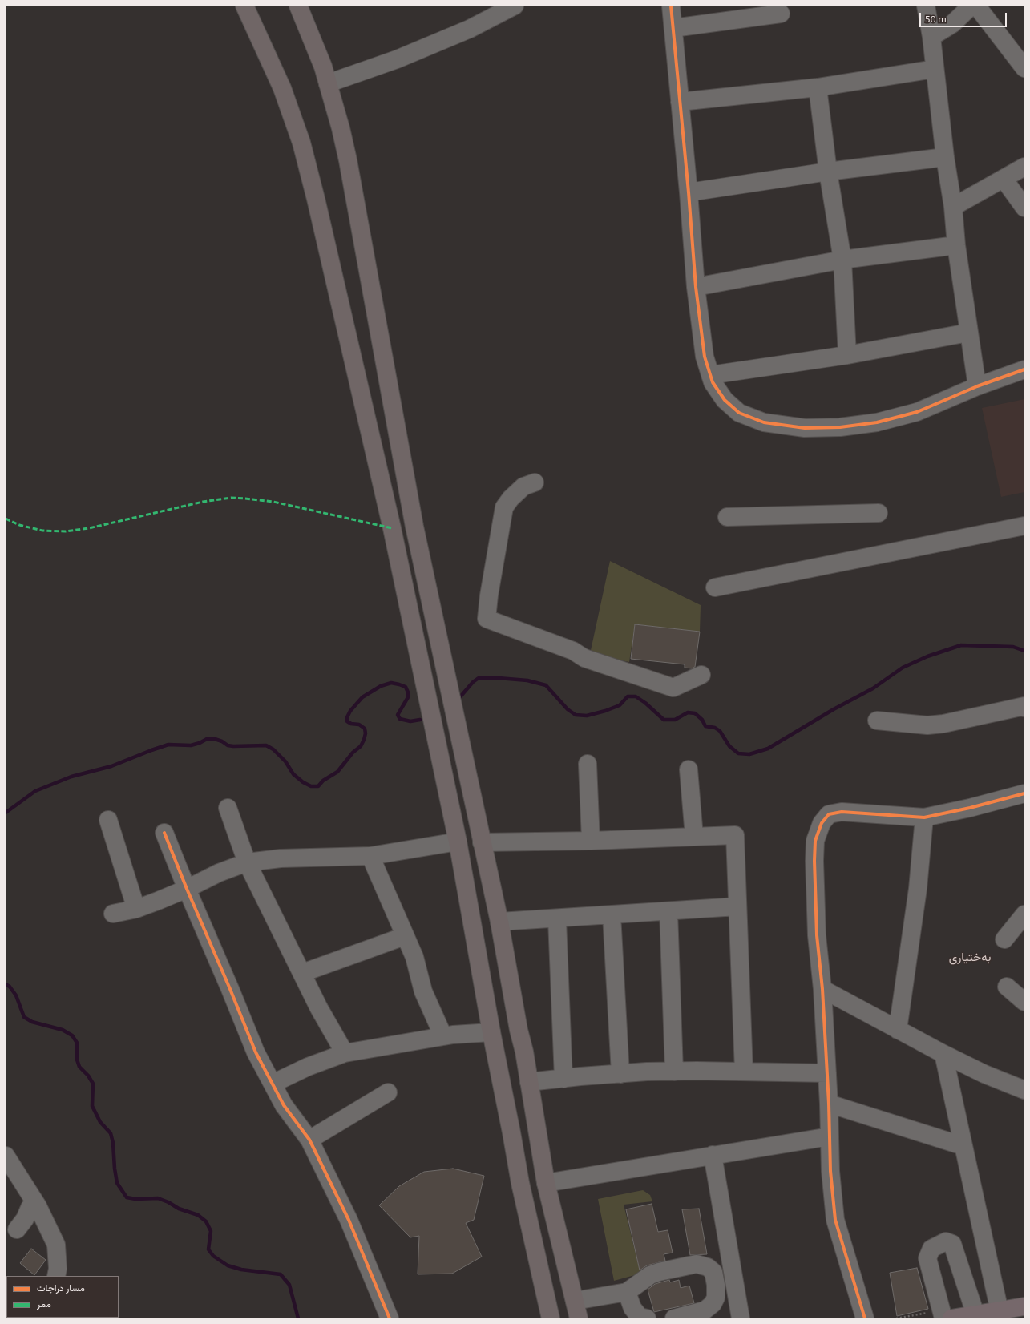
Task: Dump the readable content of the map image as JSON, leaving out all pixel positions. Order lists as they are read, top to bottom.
{
  "districts": ["بەختیاری"],
  "legend": ["مسار دراجات", "ممر"],
  "scale_bar": "50 m"
}
